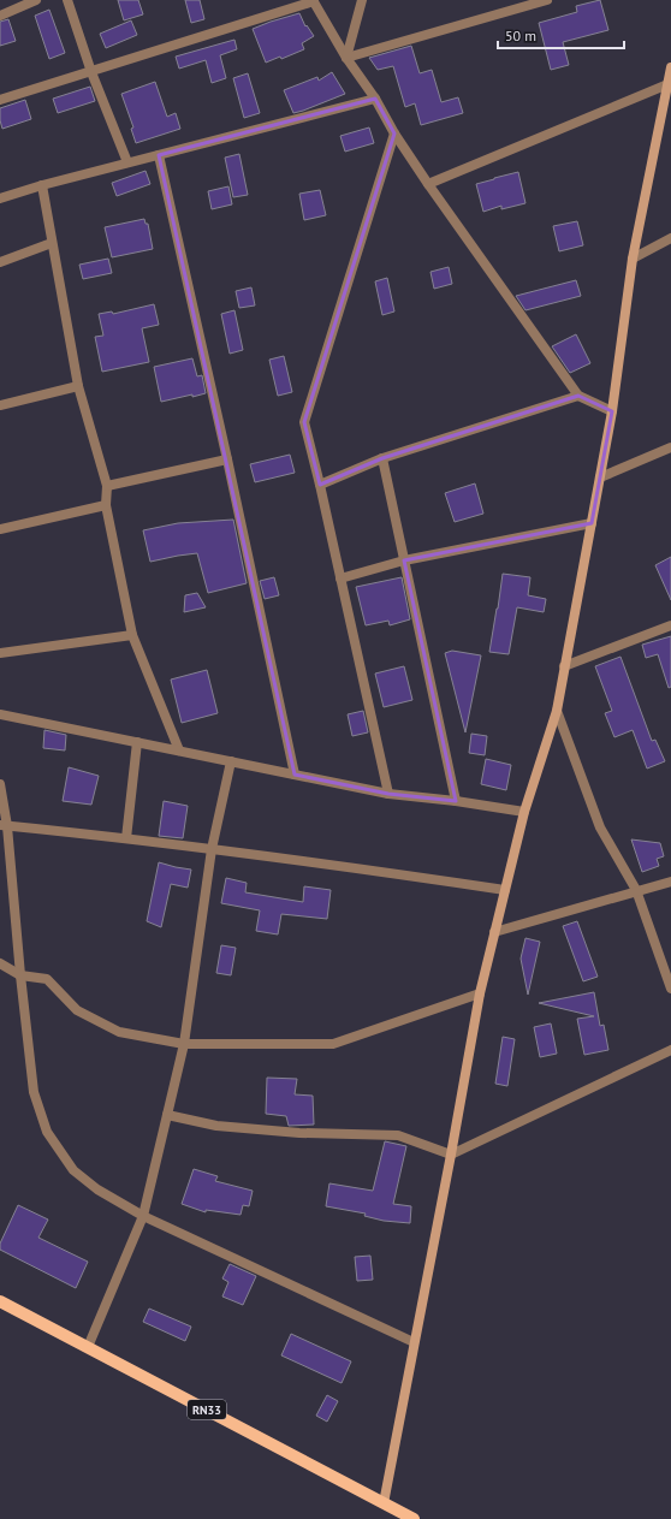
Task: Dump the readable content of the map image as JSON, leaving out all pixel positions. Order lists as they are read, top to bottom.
{
  "streets": {
    "main road": ["RN33"]
  },
  "scale_bar": "50 m"
}
